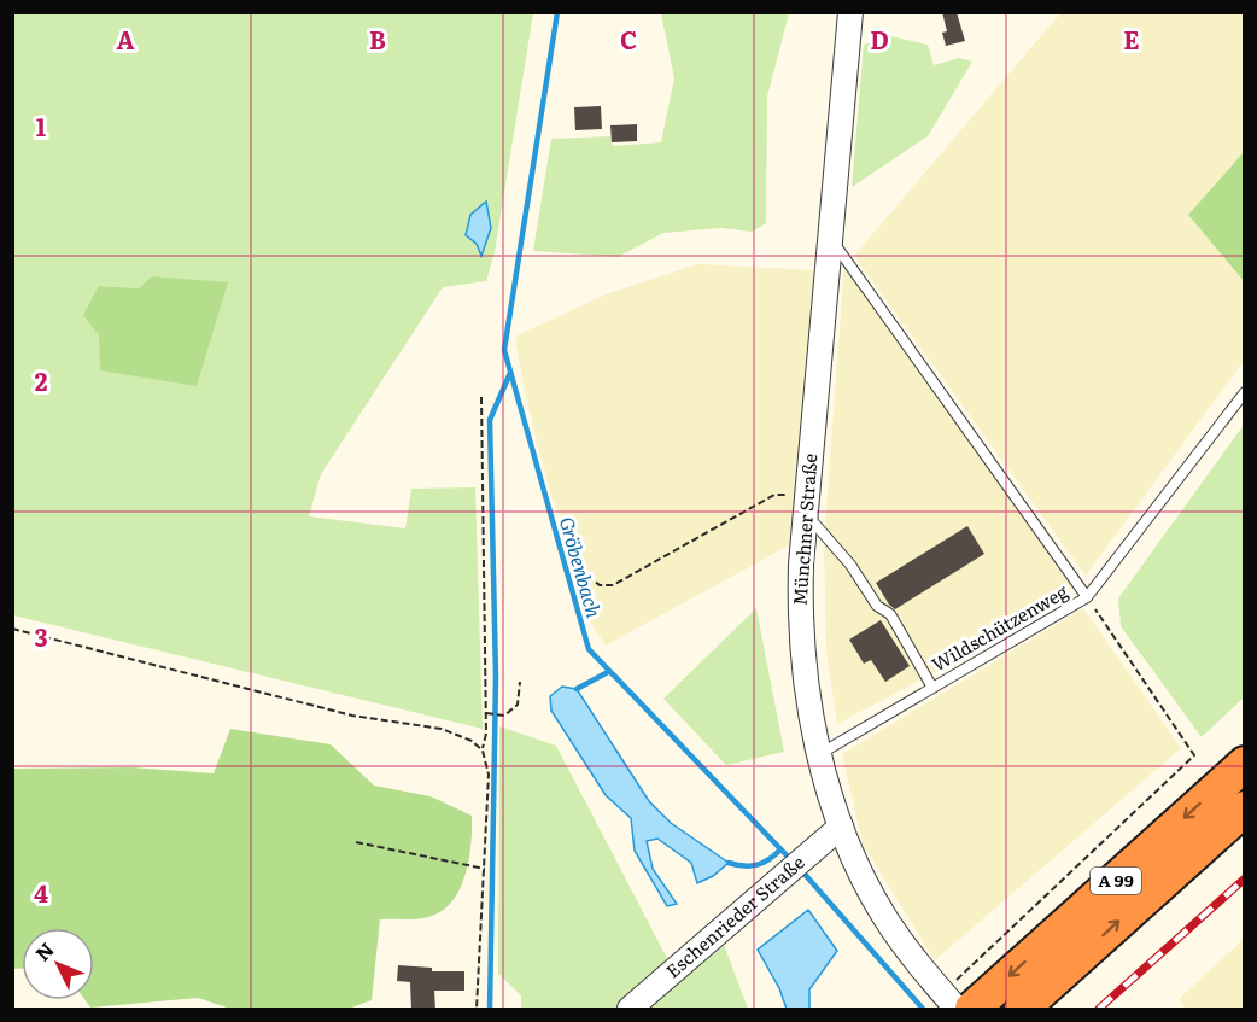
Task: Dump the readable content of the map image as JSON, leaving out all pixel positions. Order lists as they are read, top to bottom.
{
  "streets": {
    "highway": ["A 99"],
    "street": ["Münchner Straße", "Eschenrieder Straße"],
    "lane": ["Wildschützenweg"]
  },
  "crossings": [
    ["Münchner Straße", "Wildschützenweg"],
    ["Münchner Straße", "A 99"],
    ["Münchner Straße", "Eschenrieder Straße"]
  ],
  "water": ["Gröbenbach"],
  "north": "top left",
  "grid": {
    "columns": [
      "A",
      "B",
      "C",
      "D",
      "E"
    ],
    "rows": [
      "1",
      "2",
      "3",
      "4"
    ]
  }
}
